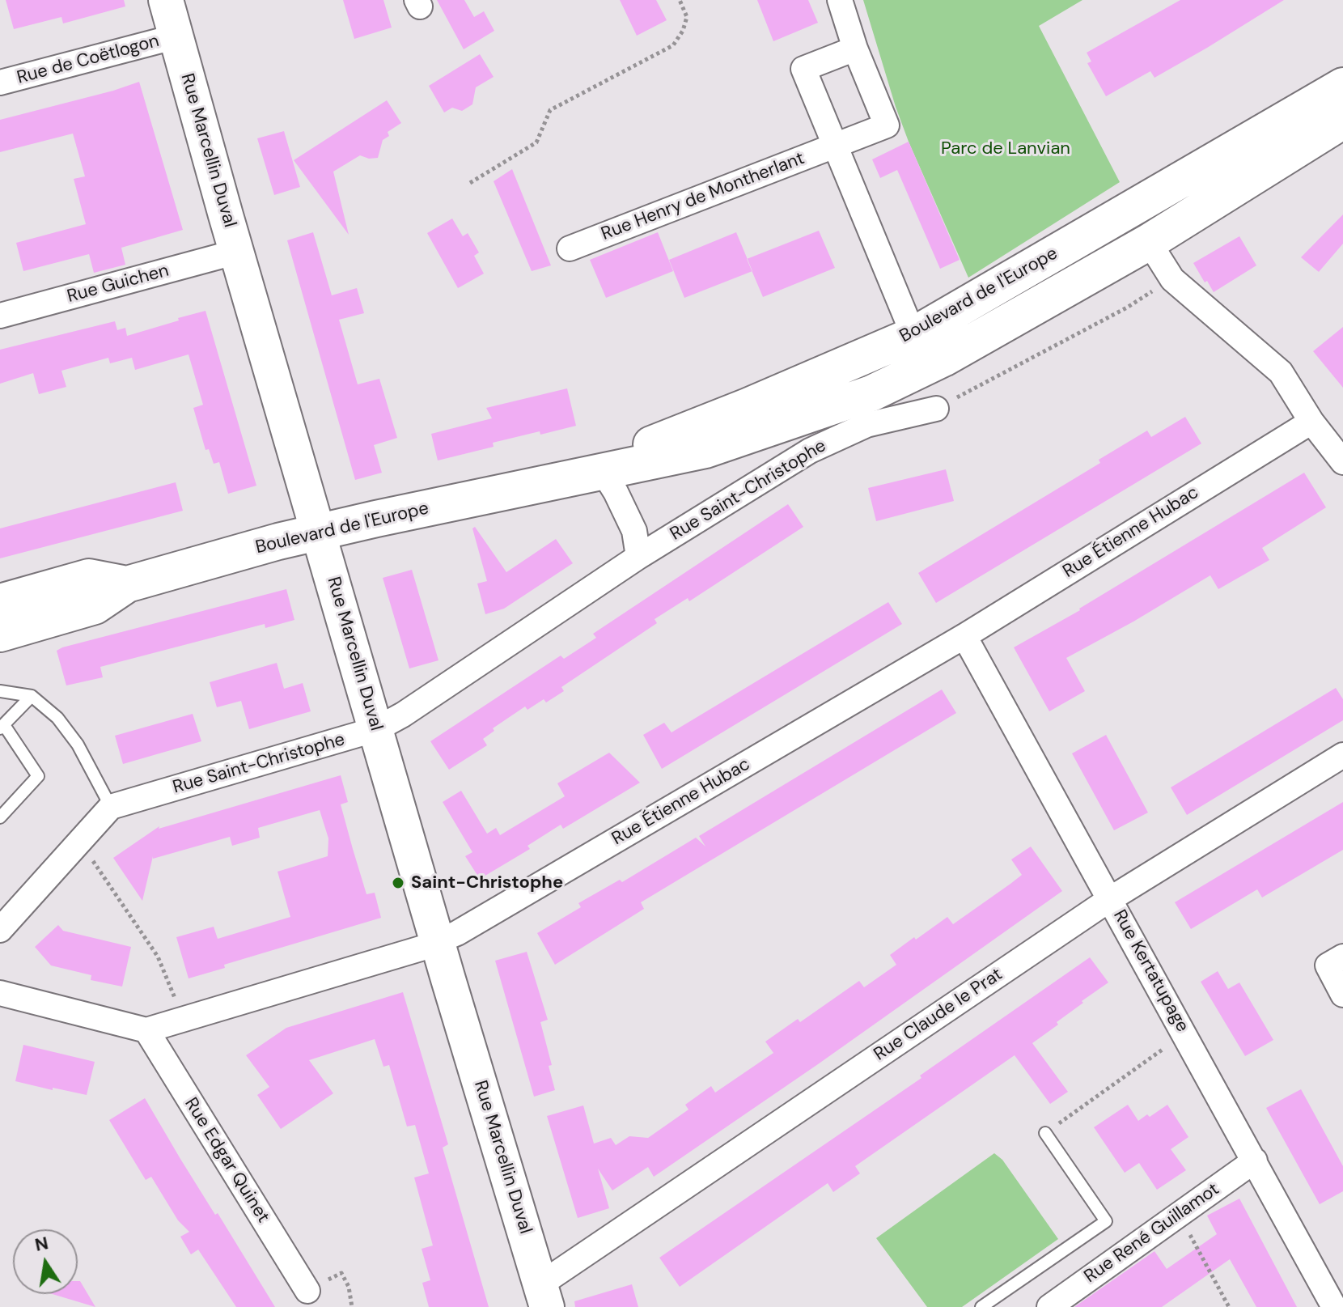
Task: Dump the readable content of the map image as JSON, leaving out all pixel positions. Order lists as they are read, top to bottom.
{
  "streets": {
    "main road": ["Rue Marcellin Duval", "Boulevard de l'Europe"],
    "street": [
      "Rue de Coëtlogon",
      "Rue Henry de Montherlant",
      "Rue Guichen",
      "Rue Saint-Christophe",
      "Rue Étienne Hubac",
      "Rue Kertatupage",
      "Rue Claude le Prat",
      "Rue Edgar Quinet",
      "Rue René Guillamot"
    ]
  },
  "crossings": [
    ["Rue de Coëtlogon", "Rue Marcellin Duval"],
    ["Rue Marcellin Duval", "Rue Guichen"],
    ["Rue Marcellin Duval", "Boulevard de l'Europe"],
    ["Rue Marcellin Duval", "Rue Saint-Christophe"],
    ["Rue Marcellin Duval", "Rue Étienne Hubac"],
    ["Rue Marcellin Duval", "Rue Claude le Prat"],
    ["Rue Étienne Hubac", "Rue Kertatupage"],
    ["Rue Étienne Hubac", "Rue Edgar Quinet"],
    ["Rue Kertatupage", "Rue Claude le Prat"],
    ["Rue Kertatupage", "Rue René Guillamot"]
  ],
  "parks": ["Parc de Lanvian"],
  "places": ["Saint-Christophe"],
  "north": "top"
}
